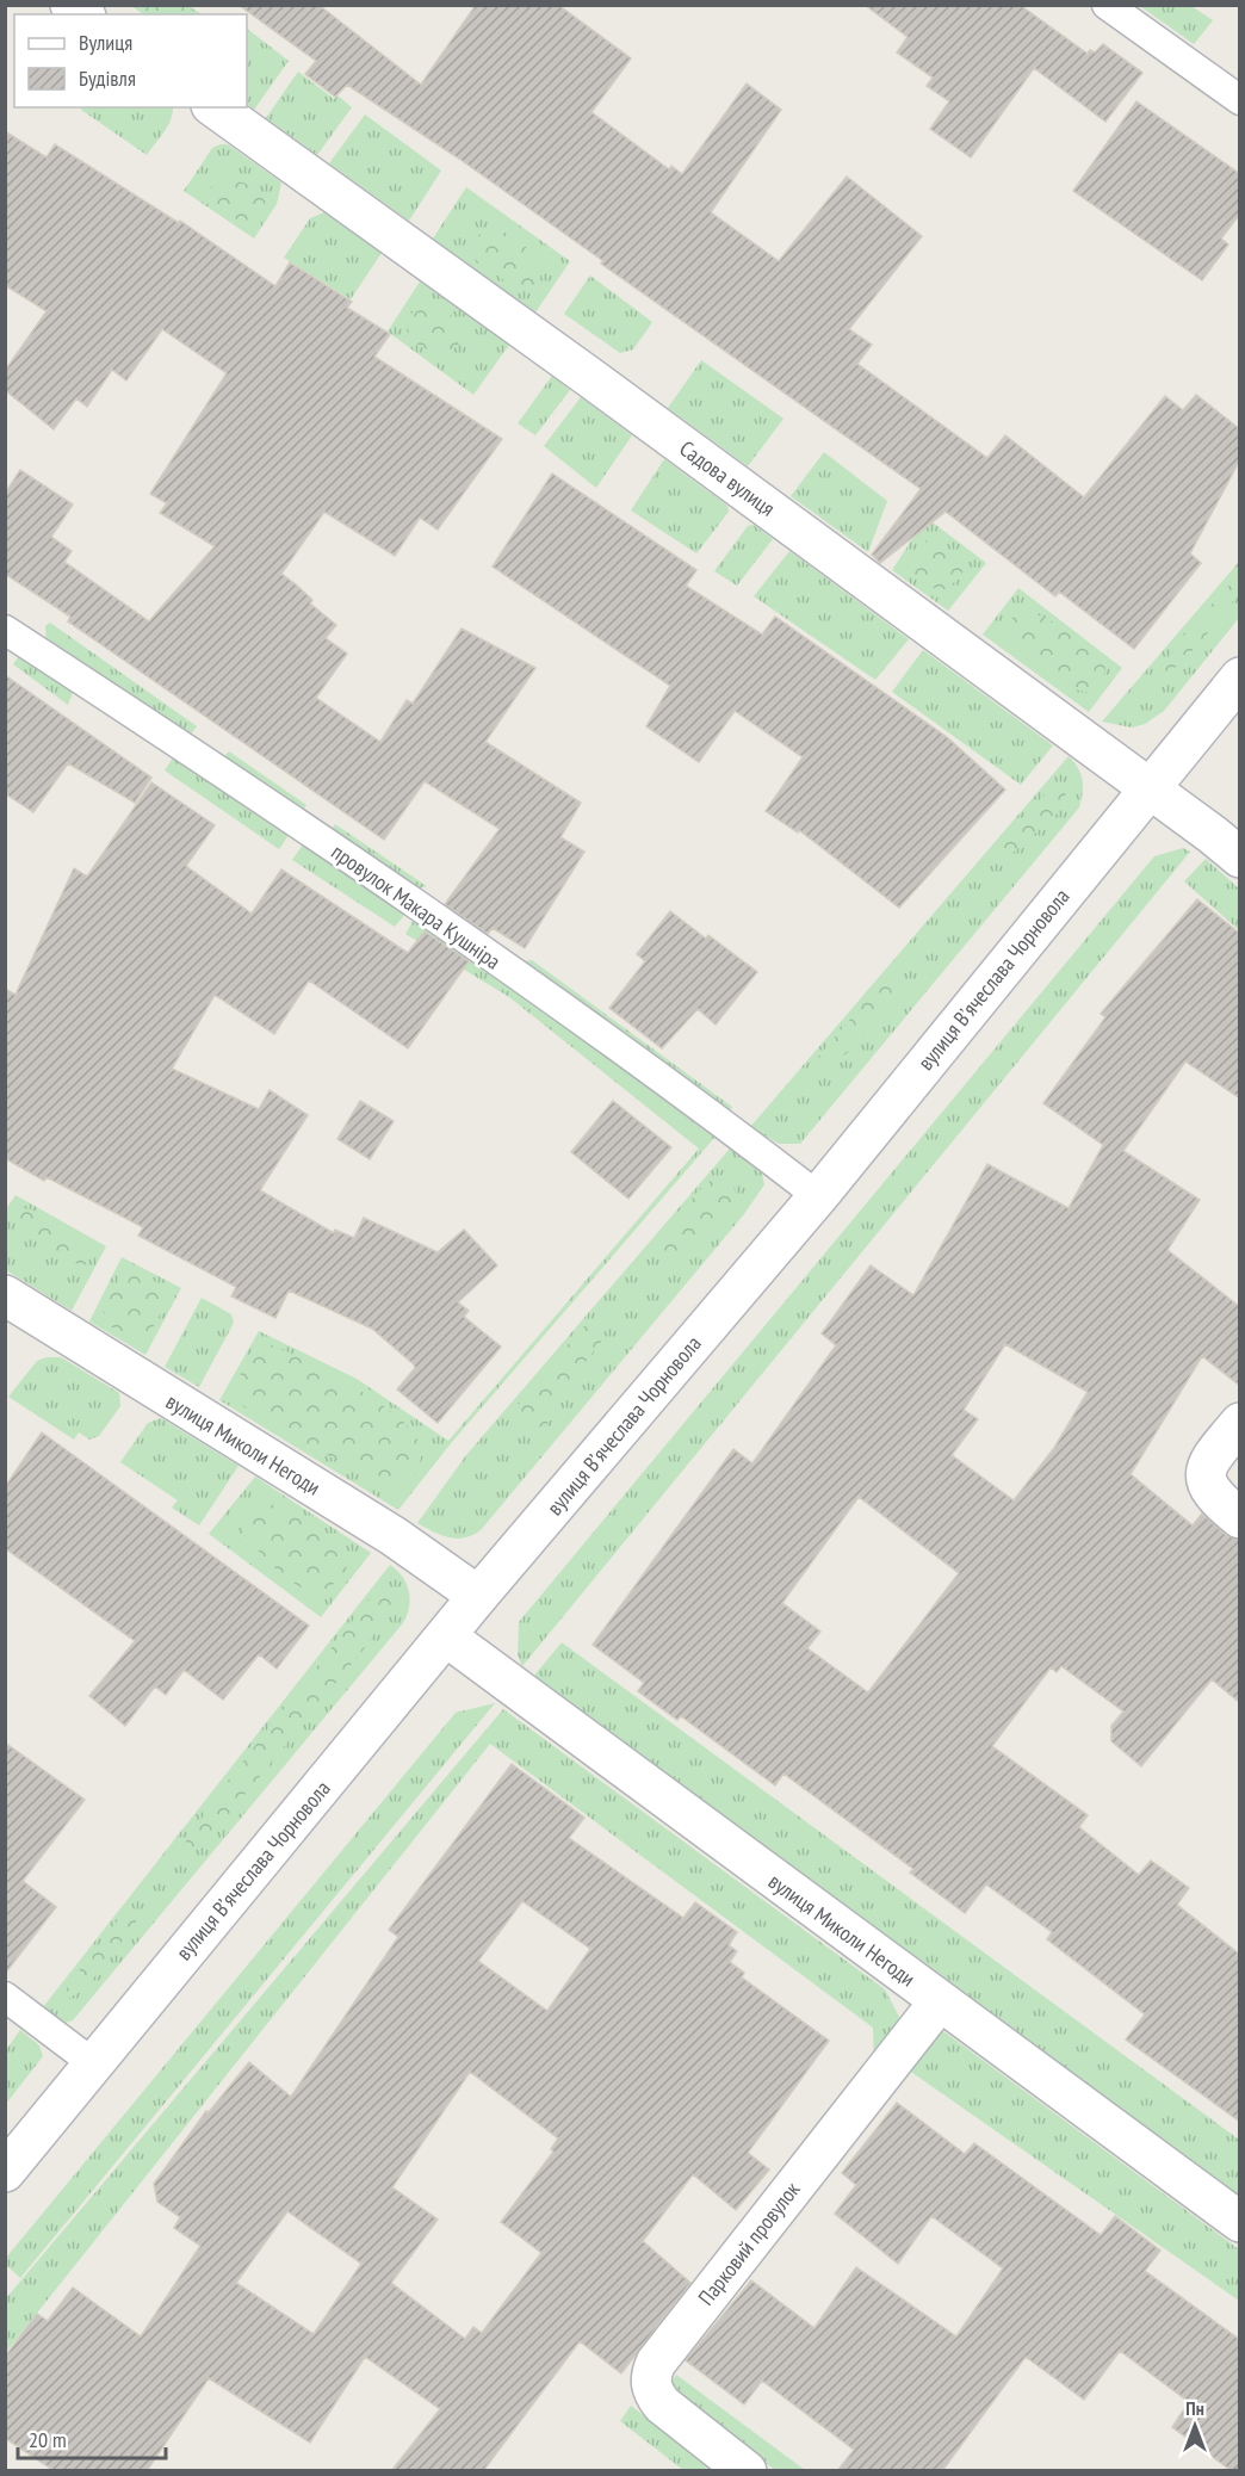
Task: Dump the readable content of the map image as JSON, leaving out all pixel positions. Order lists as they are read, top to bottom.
{
  "streets": {
    "street": [
      "Садова вулиця",
      "вулиця Вʼячеслава Чорновола",
      "вулиця Миколи Негоди",
      "Парковий провулок"
    ],
    "lane": ["провулок Макара Кушніра"]
  },
  "crossings": [
    ["Садова вулиця", "вулиця Вʼячеслава Чорновола"],
    ["провулок Макара Кушніра", "вулиця Вʼячеслава Чорновола"],
    ["вулиця Вʼячеслава Чорновола", "вулиця Миколи Негоди"],
    ["вулиця Миколи Негоди", "Парковий провулок"]
  ],
  "legend": ["Вулиця", "Будівля"],
  "scale_bar": "20 m",
  "north": "top"
}
